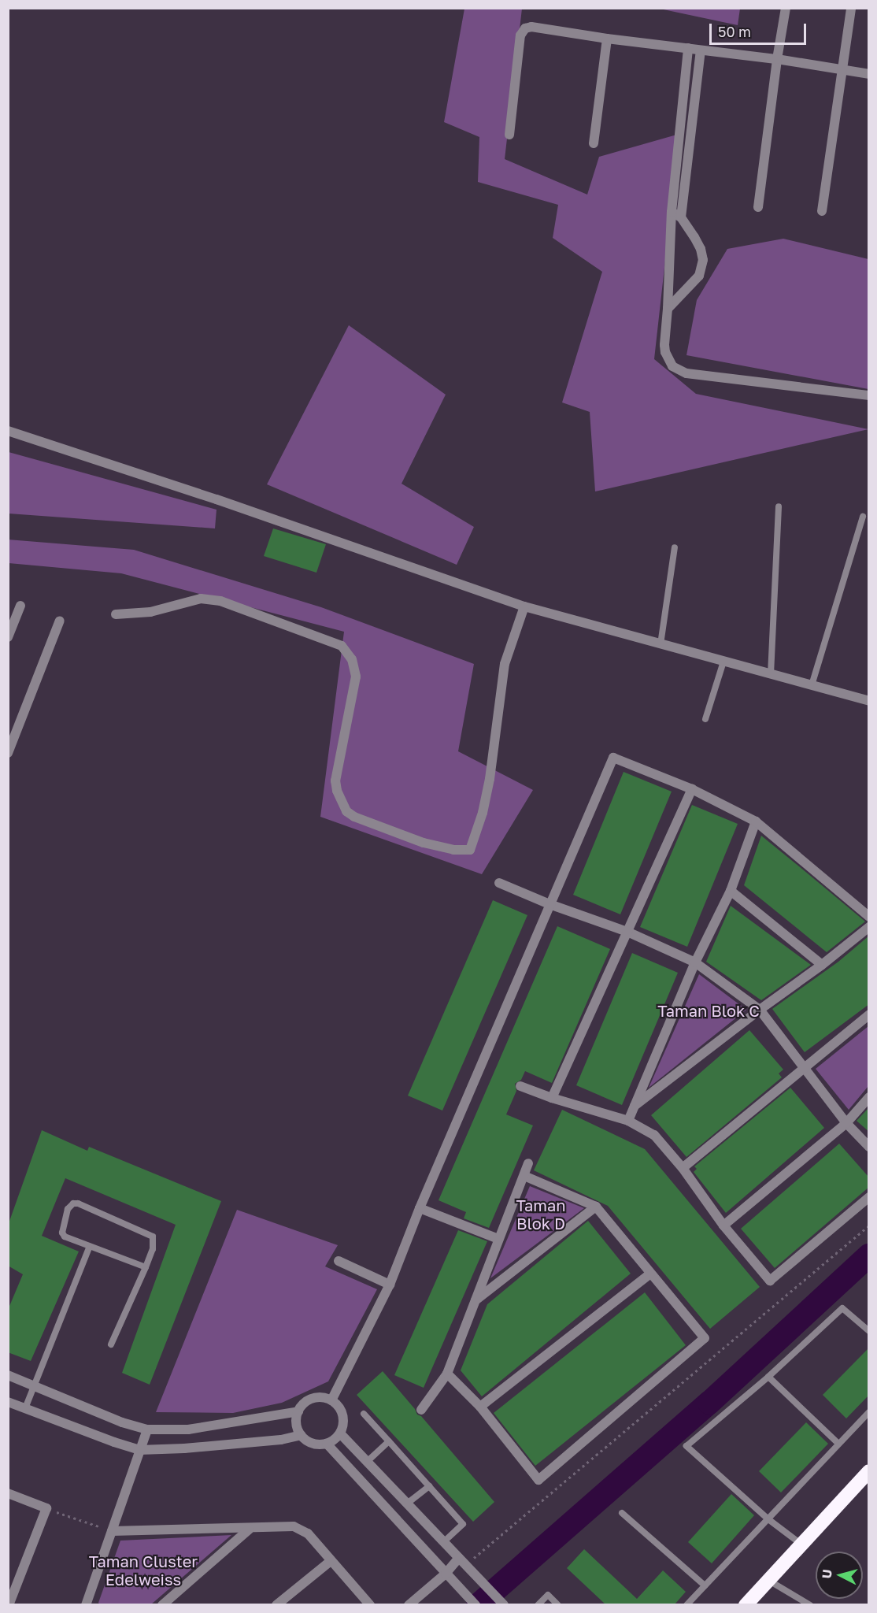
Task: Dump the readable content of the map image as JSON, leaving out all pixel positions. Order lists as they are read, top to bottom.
{
  "parks": ["Taman Blok C", "Taman Blok D", "Taman Cluster Edelweiss"],
  "scale_bar": "50 m",
  "north": "left"
}
